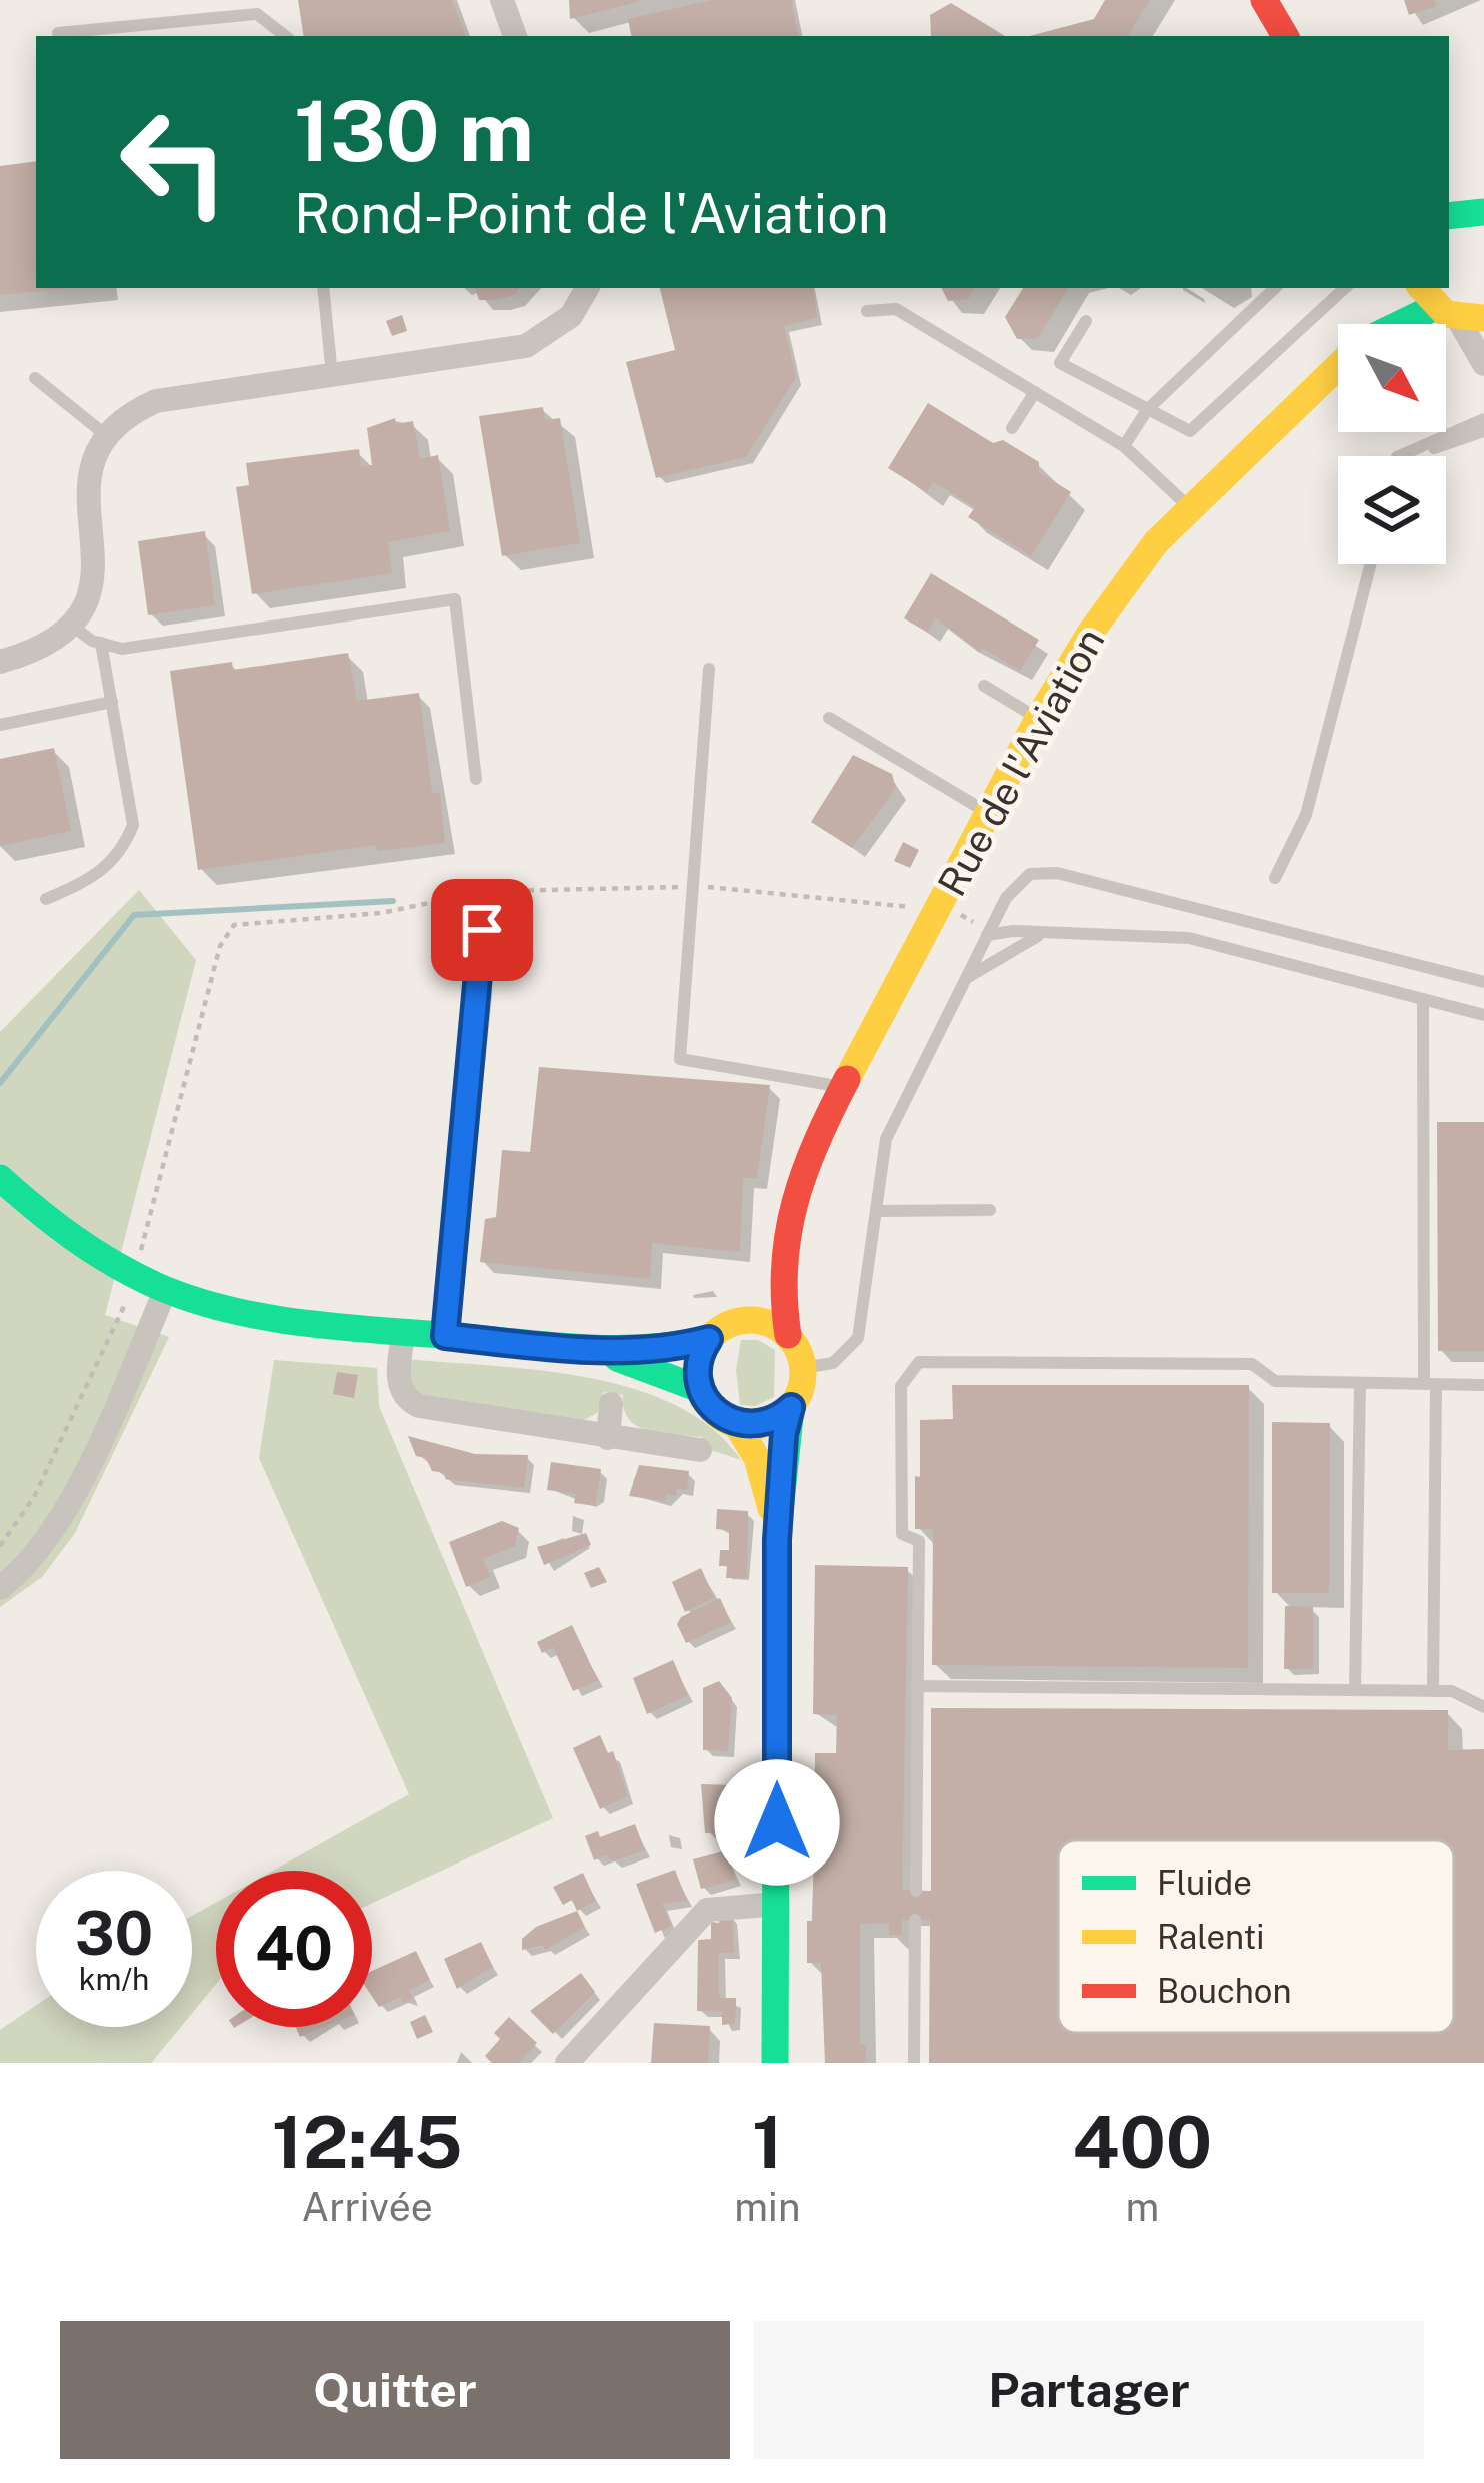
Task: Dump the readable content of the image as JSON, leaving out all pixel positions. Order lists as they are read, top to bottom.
{
  "streets": {
    "street": ["Rue de l'Aviation"]
  },
  "legend": ["Fluide", "Ralenti", "Bouchon"],
  "north": "bottom right",
  "page": {
    "turn": ["130 m", "Rond-Point de l'Aviation"],
    "speed": "30 km/h",
    "limit": "40",
    "eta": [
      "12:45",
      "Arrivée",
      "1",
      "min",
      "400",
      "m"
    ],
    "buttons": ["Quitter", "Partager"]
  }
}
